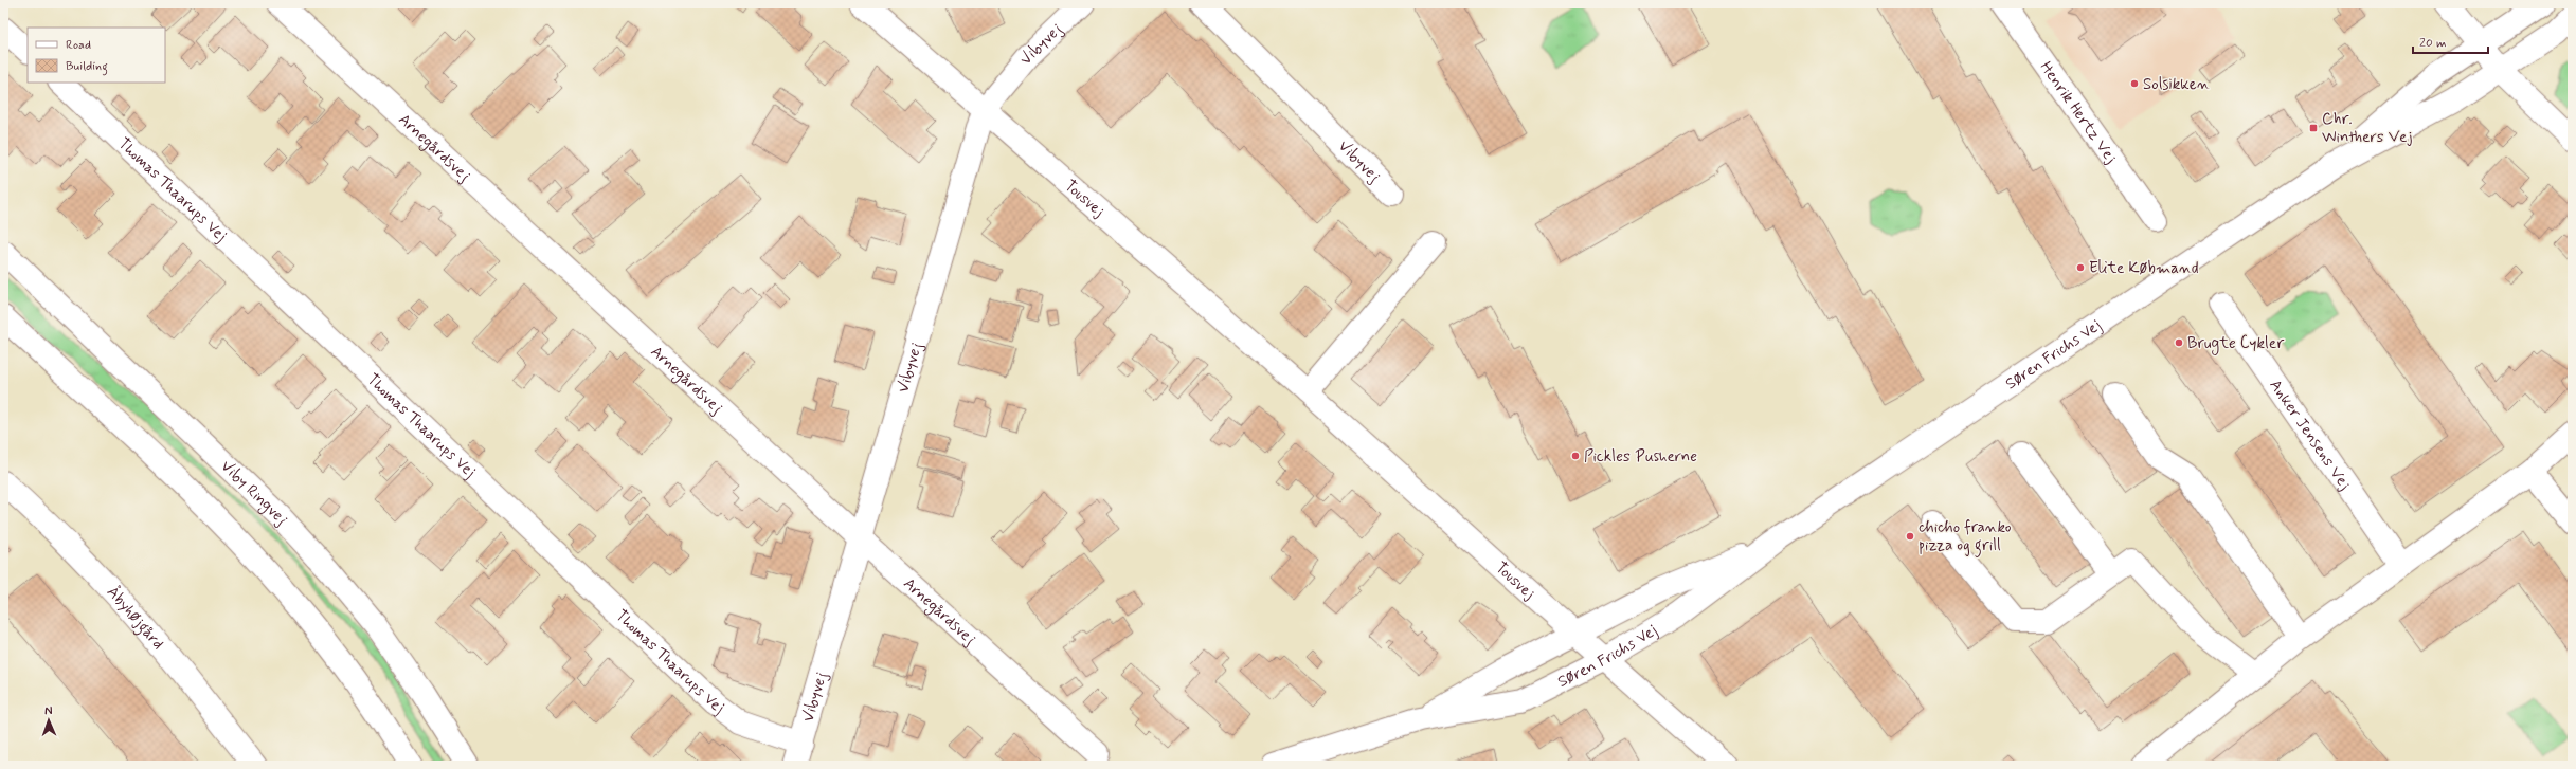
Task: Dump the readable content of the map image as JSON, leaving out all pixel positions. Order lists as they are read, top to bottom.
{
  "streets": {
    "street": [
      "Vibyvej",
      "Henrik Hertz Vej",
      "Arnegårdsvej",
      "Thomas Thaarups Vej",
      "Tousvej",
      "Søren Frichs Vej",
      "Anker Jensens Vej",
      "Viby Ringvej",
      "Åbyhøjgård"
    ]
  },
  "crossings": [
    ["Vibyvej", "Arnegårdsvej"],
    ["Vibyvej", "Thomas Thaarups Vej"],
    ["Vibyvej", "Tousvej"],
    ["Tousvej", "Søren Frichs Vej"]
  ],
  "places": {
    "other": [
      "Solsikken",
      "Elite Købmand",
      "Brugte Cykler",
      "Pickles Pusherne",
      "chicho franko pizza og grill"
    ],
    "transit": ["Chr. Winthers Vej"]
  },
  "legend": ["Road", "Building"],
  "scale_bar": "20 m",
  "north": "top"
}
